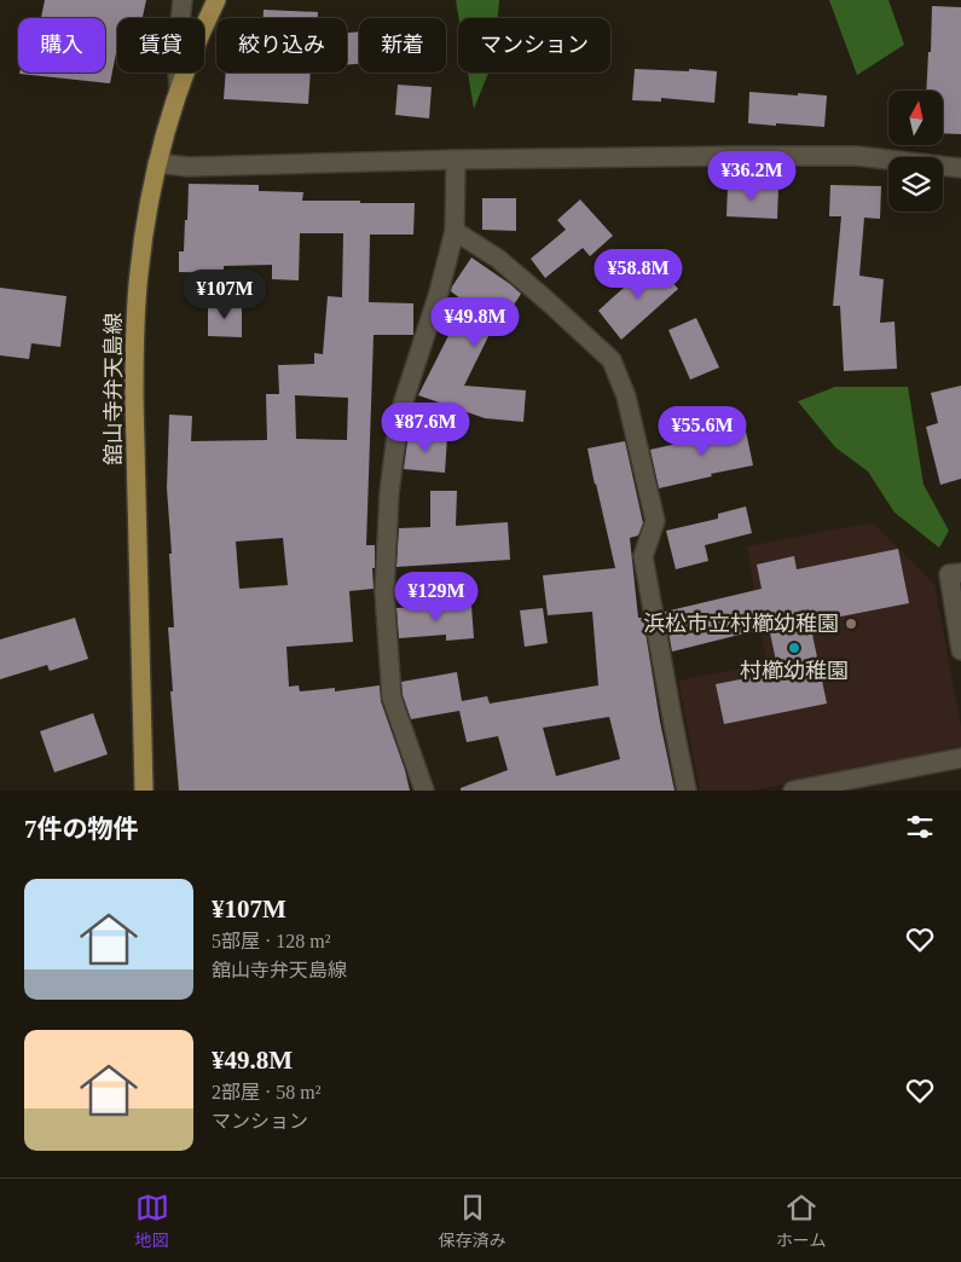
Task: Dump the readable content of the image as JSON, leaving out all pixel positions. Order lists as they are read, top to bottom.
{
  "streets": {
    "main road": ["舘山寺弁天島線"]
  },
  "places": ["浜松市立村櫛幼稚園", "村櫛幼稚園"],
  "north": "top",
  "page": {
    "chip": [
      "購入",
      "賃貸",
      "絞り込み",
      "新着",
      "マンション"
    ],
    "price": [
      "¥36.2M",
      "¥58.8M",
      "¥107M",
      "¥49.8M",
      "¥87.6M",
      "¥55.6M",
      "¥129M"
    ],
    "heading": "7件の物件",
    "list": [
      {
        "name": "¥107M",
        "note": "5部屋 · 128 m² · 舘山寺弁天島線"
      },
      {
        "name": "¥49.8M",
        "note": "2部屋 · 58 m² · マンション"
      }
    ],
    "tabs": ["地図", "保存済み", "ホーム"]
  }
}
